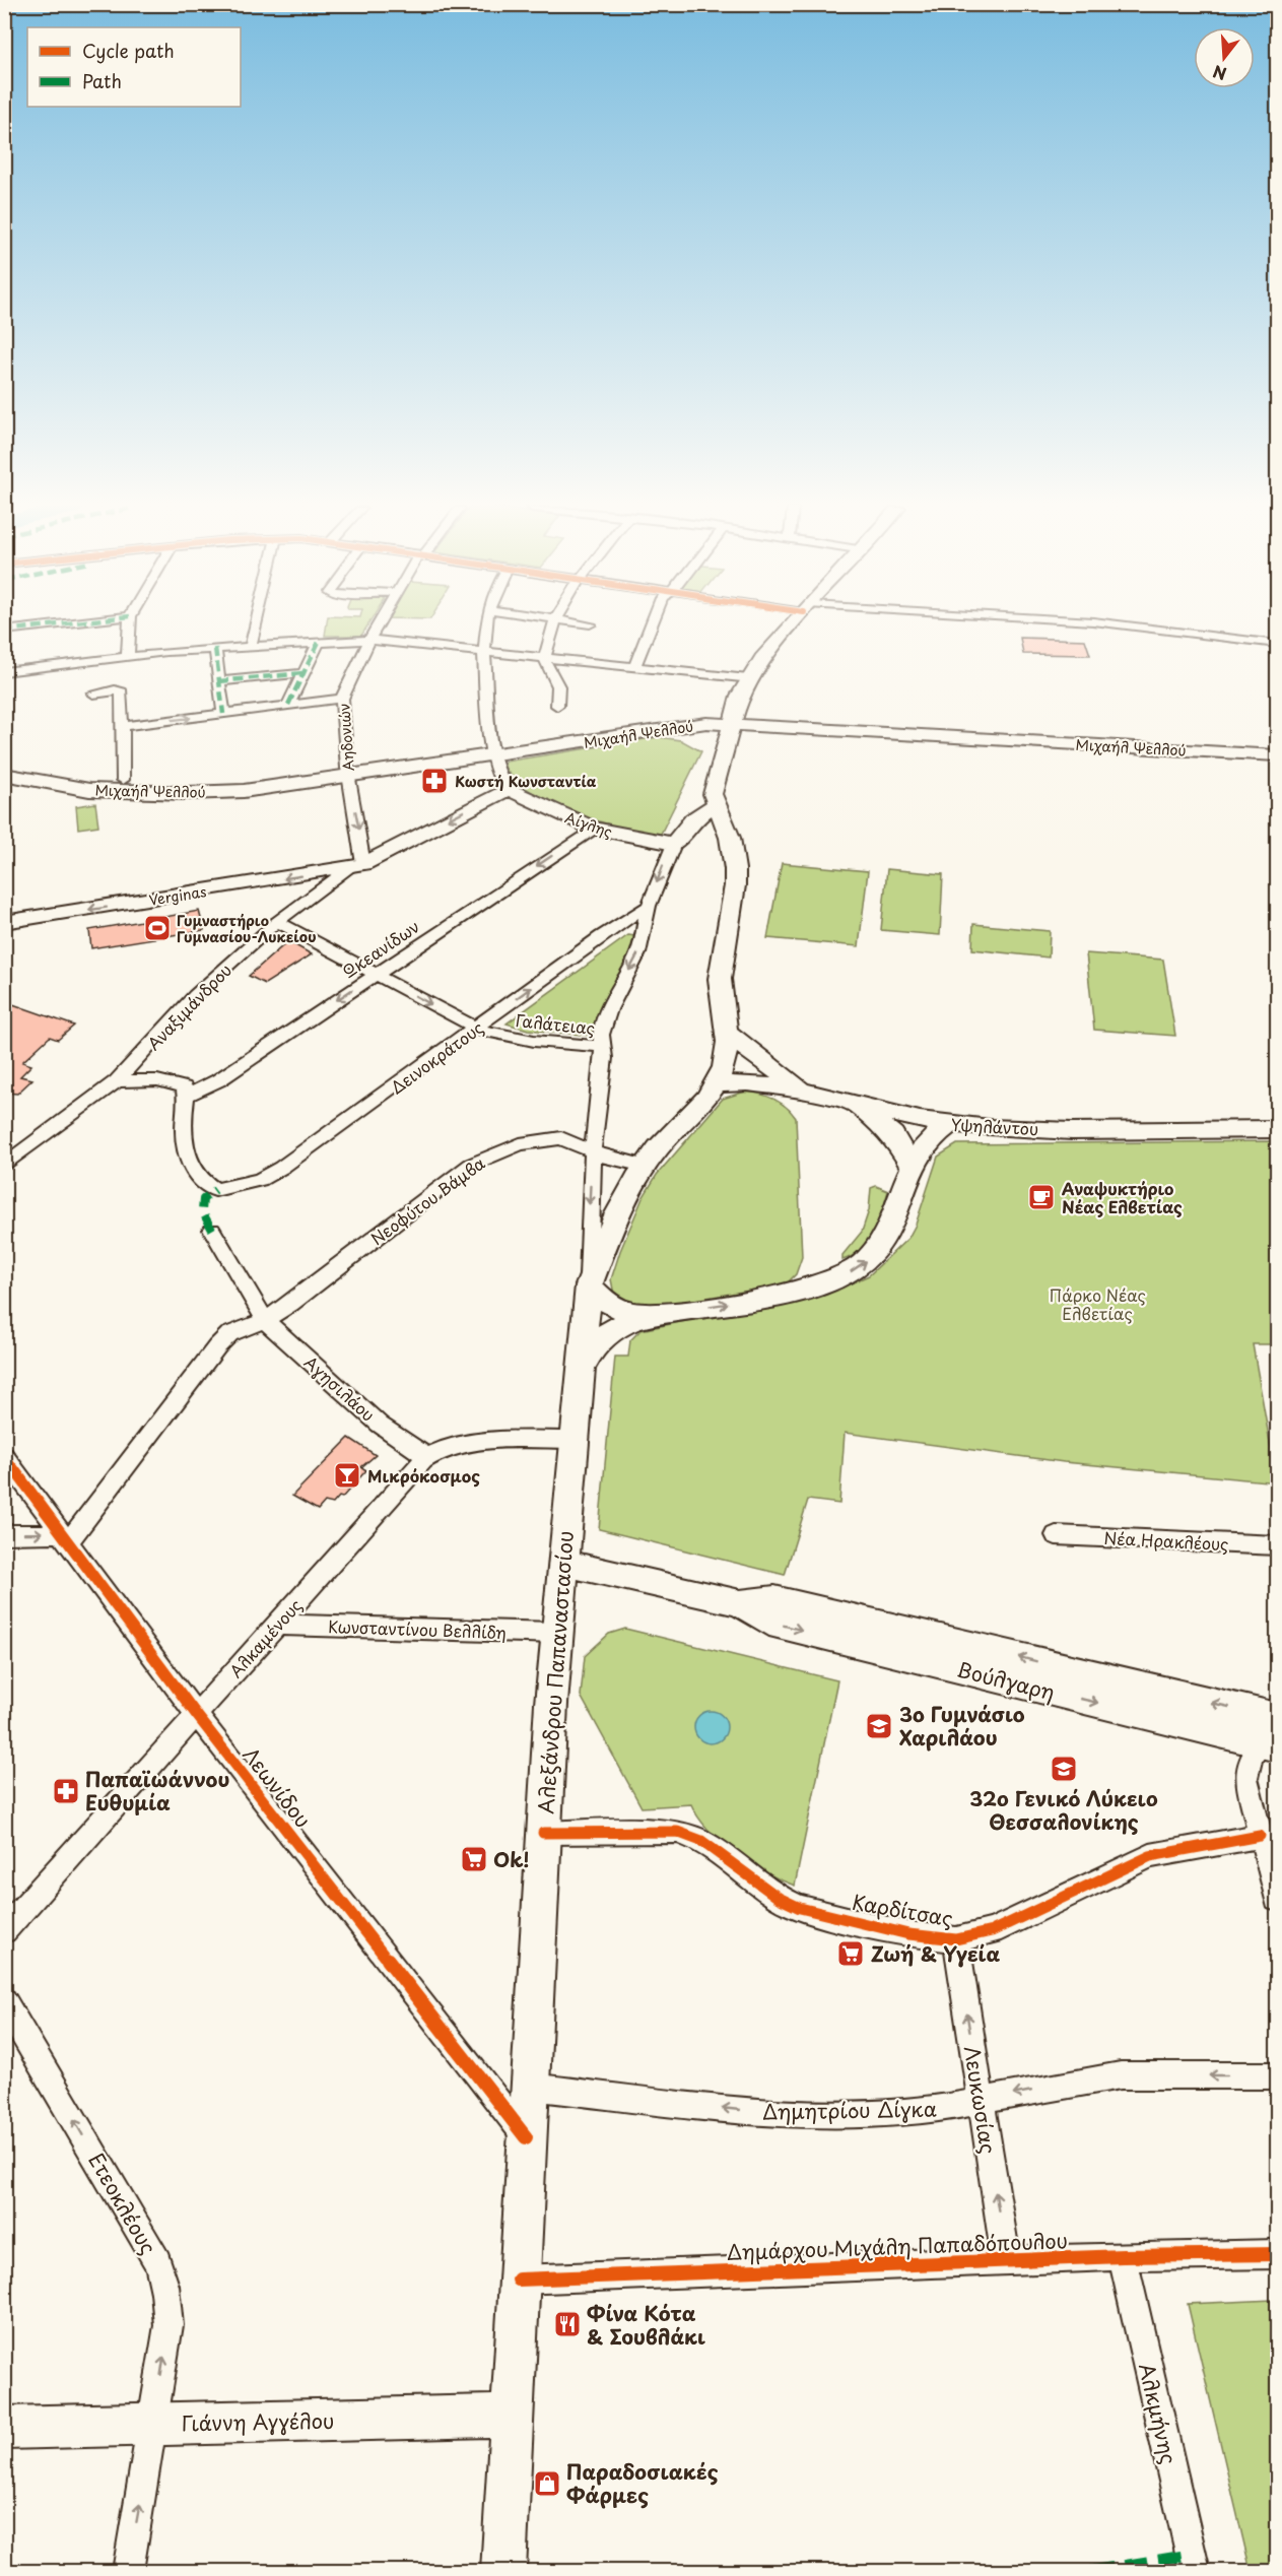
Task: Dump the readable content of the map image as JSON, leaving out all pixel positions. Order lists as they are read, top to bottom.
{
  "streets": {
    "main road": [
      "Μιχαήλ Ψελλού",
      "Αίγλης",
      "Verginas",
      "Αναξιμάνδρου",
      "Υψηλάντου",
      "Αλεξάνδρου Παπαναστασίου",
      "Βούλγαρη",
      "Γιάννη Αγγέλου"
    ],
    "street": [
      "Αηδονιών",
      "Ωκεανίδων",
      "Γαλάτειας",
      "Δεινοκράτους",
      "Νεοφύτου Βάμβα",
      "Αγησιλάου",
      "Νέα Ηρακλέους",
      "Κωνσταντίνου Βελλίδη",
      "Αλκαμένους",
      "Λεωνίδου",
      "Καρδίτσας",
      "Λευκωσίας",
      "Δημητρίου Δίγκα",
      "Ετεοκλέους",
      "Δημάρχου Μιχάλη Παπαδόπουλου",
      "Αλκμήνης"
    ]
  },
  "crossings": [
    ["Μιχαήλ Ψελλού", "Αηδονιών"],
    ["Μιχαήλ Ψελλού", "Αλεξάνδρου Παπαναστασίου"],
    ["Αηδονιών", "Verginas"],
    ["Αηδονιών", "Αναξιμάνδρου"],
    ["Αίγλης", "Ωκεανίδων"],
    ["Αίγλης", "Αναξιμάνδρου"],
    ["Αίγλης", "Αλεξάνδρου Παπαναστασίου"],
    ["Verginas", "Αναξιμάνδρου"],
    ["Ωκεανίδων", "Γαλάτειας"],
    ["Ωκεανίδων", "Δεινοκράτους"],
    ["Αναξιμάνδρου", "Γαλάτειας"],
    ["Γαλάτειας", "Δεινοκράτους"],
    ["Γαλάτειας", "Αλεξάνδρου Παπαναστασίου"],
    ["Δεινοκράτους", "Αλεξάνδρου Παπαναστασίου"],
    ["Υψηλάντου", "Αλεξάνδρου Παπαναστασίου"],
    ["Νεοφύτου Βάμβα", "Αγησιλάου"],
    ["Νεοφύτου Βάμβα", "Αλεξάνδρου Παπαναστασίου"],
    ["Νεοφύτου Βάμβα", "Λεωνίδου"],
    ["Αγησιλάου", "Αλκαμένους"],
    ["Κωνσταντίνου Βελλίδη", "Αλκαμένους"],
    ["Κωνσταντίνου Βελλίδη", "Αλεξάνδρου Παπαναστασίου"],
    ["Αλκαμένους", "Αλεξάνδρου Παπαναστασίου"],
    ["Αλκαμένους", "Λεωνίδου"],
    ["Αλεξάνδρου Παπαναστασίου", "Βούλγαρη"],
    ["Αλεξάνδρου Παπαναστασίου", "Λεωνίδου"],
    ["Αλεξάνδρου Παπαναστασίου", "Καρδίτσας"],
    ["Αλεξάνδρου Παπαναστασίου", "Δημητρίου Δίγκα"],
    ["Αλεξάνδρου Παπαναστασίου", "Δημάρχου Μιχάλη Παπαδόπουλου"],
    ["Αλεξάνδρου Παπαναστασίου", "Γιάννη Αγγέλου"],
    ["Καρδίτσας", "Λευκωσίας"],
    ["Λευκωσίας", "Δημητρίου Δίγκα"],
    ["Λευκωσίας", "Δημάρχου Μιχάλη Παπαδόπουλου"],
    ["Ετεοκλέους", "Γιάννη Αγγέλου"],
    ["Δημάρχου Μιχάλη Παπαδόπουλου", "Αλκμήνης"]
  ],
  "one_way": [
    "Verginas",
    "Ωκεανίδων",
    "Λευκωσίας",
    "Δημητρίου Δίγκα",
    "Ετεοκλέους"
  ],
  "parks": ["Πάρκο Νέας Ελβετίας"],
  "places": {
    "pharmacy": ["Κωστή Κωνσταντία", "Παπαϊωάννου Ευθυμία"],
    "sports": ["Γυμναστήριο Γυμνασίου-Λυκείου"],
    "cafe": ["Αναψυκτήριο Νέας Ελβετίας"],
    "bar": ["Μικρόκοσμος"],
    "school or university": ["3ο Γυμνάσιο Χαριλάου", "32ο Γενικό Λύκειο Θεσσαλονίκης"],
    "supermarket": ["Ok!", "Ζωή & Υγεία"],
    "restaurant": ["Φίνα Κότα & Σουβλάκι"],
    "shop": ["Παραδοσιακές Φάρμες"]
  },
  "legend": ["Cycle path", "Path"],
  "north": "bottom"
}
